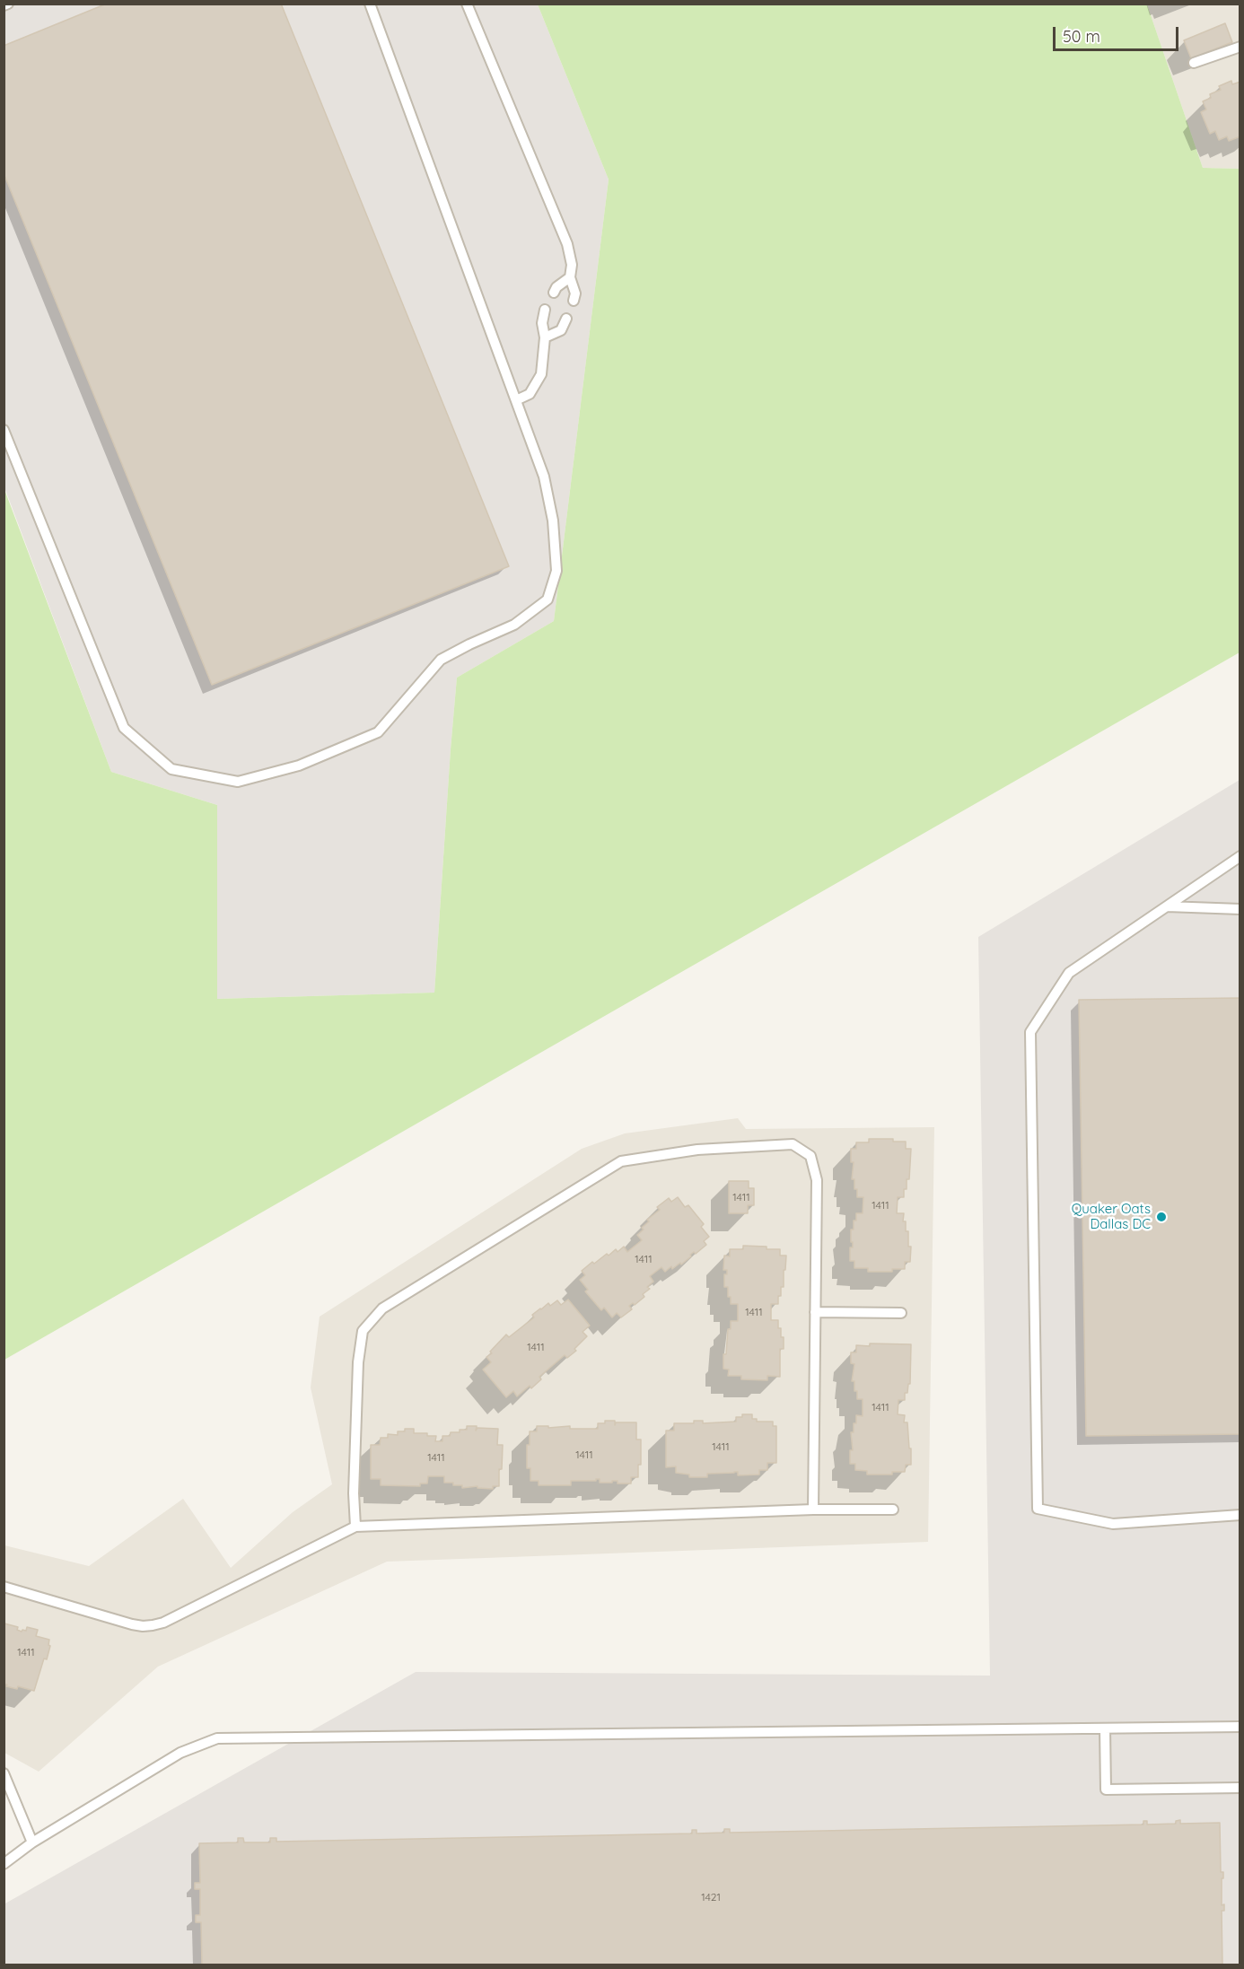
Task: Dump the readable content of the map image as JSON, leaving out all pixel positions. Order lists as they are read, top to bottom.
{
  "places": ["Quaker Oats Dallas DC"],
  "house_numbers": [
    "1411",
    "1411",
    "1411",
    "1411",
    "1411",
    "1411",
    "1411",
    "1411",
    "1411",
    "1411",
    "1421"
  ],
  "scale_bar": "50 m"
}
